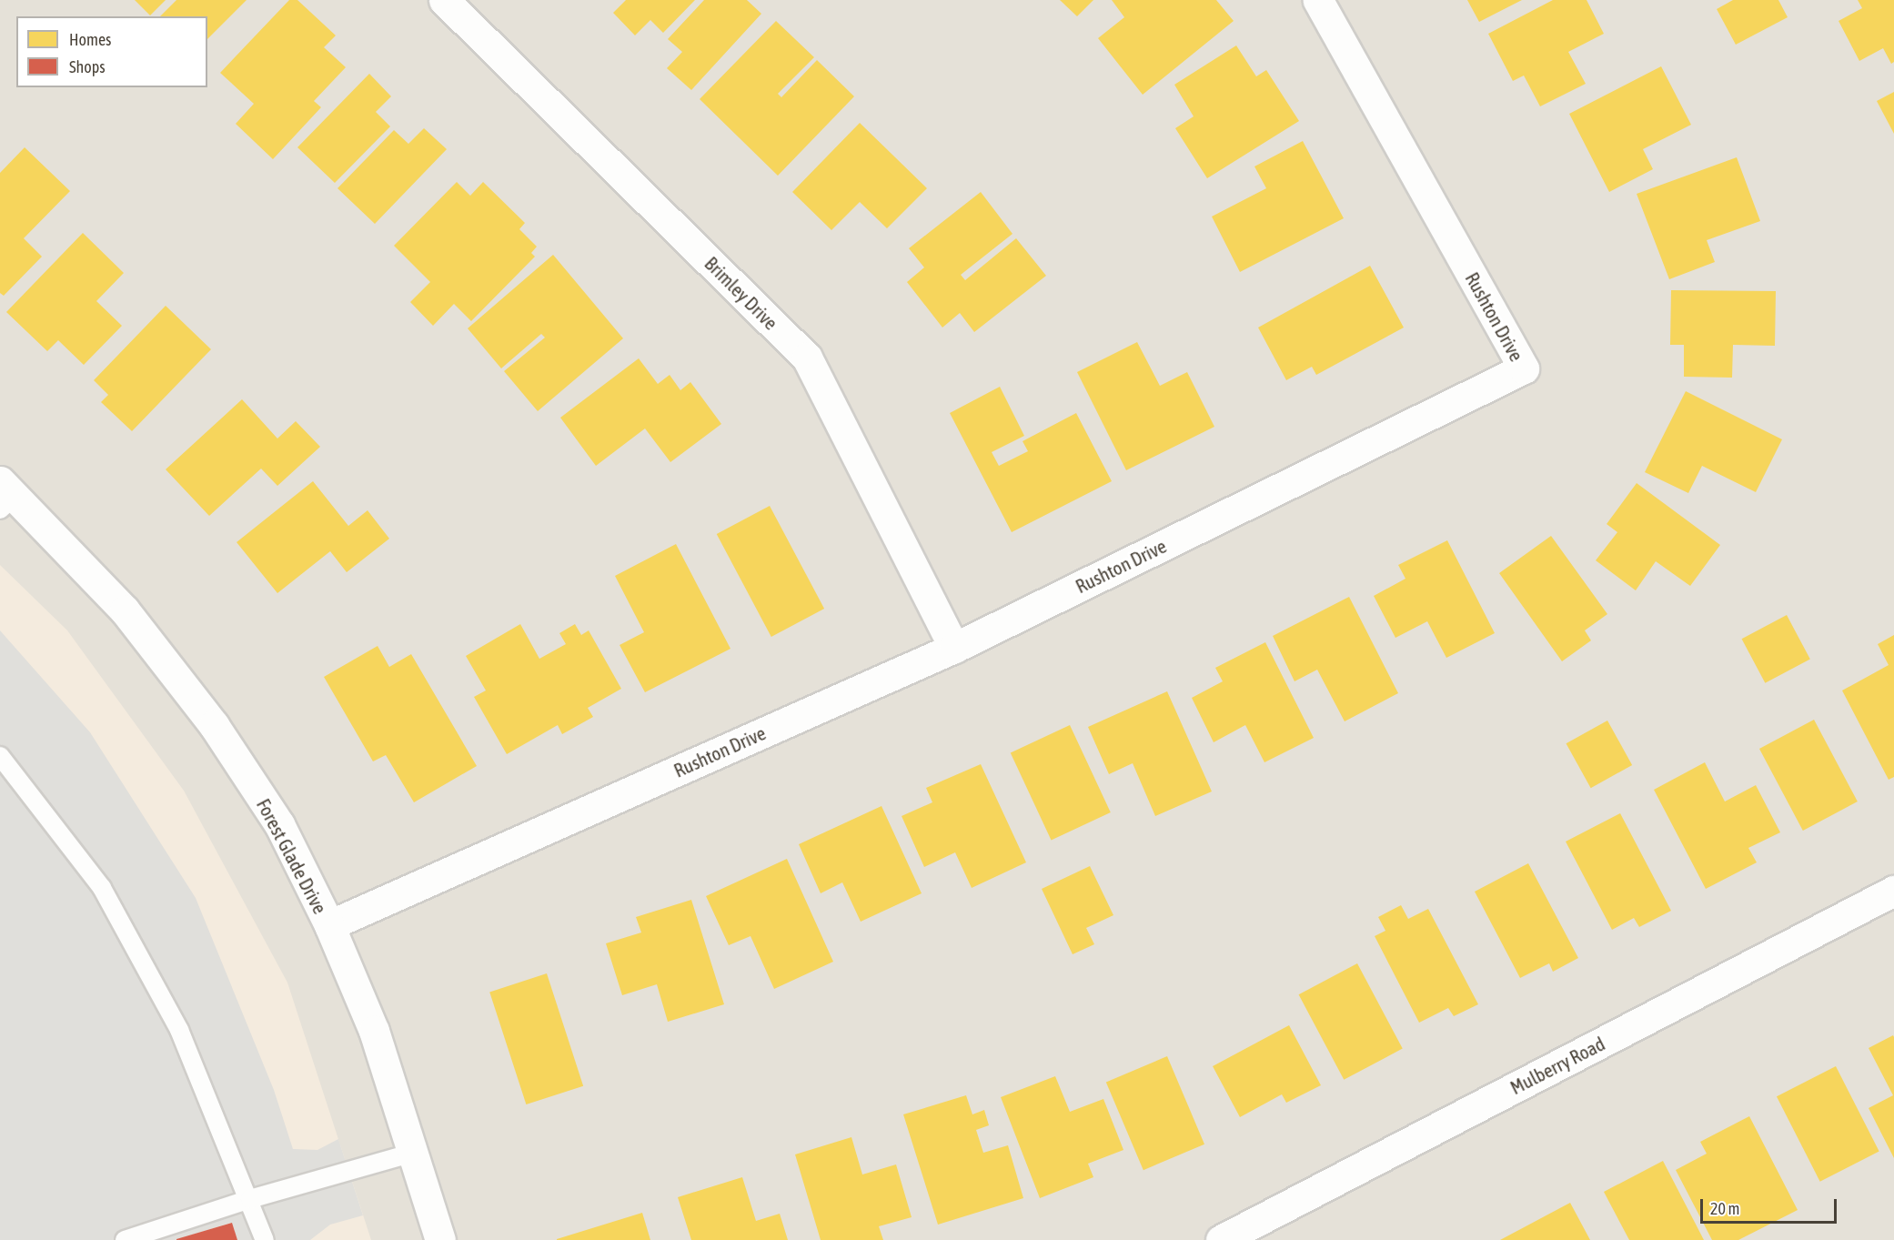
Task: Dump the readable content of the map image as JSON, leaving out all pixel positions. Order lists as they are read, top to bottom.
{
  "streets": {
    "street": [
      "Brimley Drive",
      "Rushton Drive",
      "Forest Glade Drive",
      "Mulberry Road"
    ]
  },
  "crossings": [
    ["Brimley Drive", "Rushton Drive"],
    ["Rushton Drive", "Forest Glade Drive"]
  ],
  "legend": ["Homes", "Shops"],
  "scale_bar": "20 m"
}
